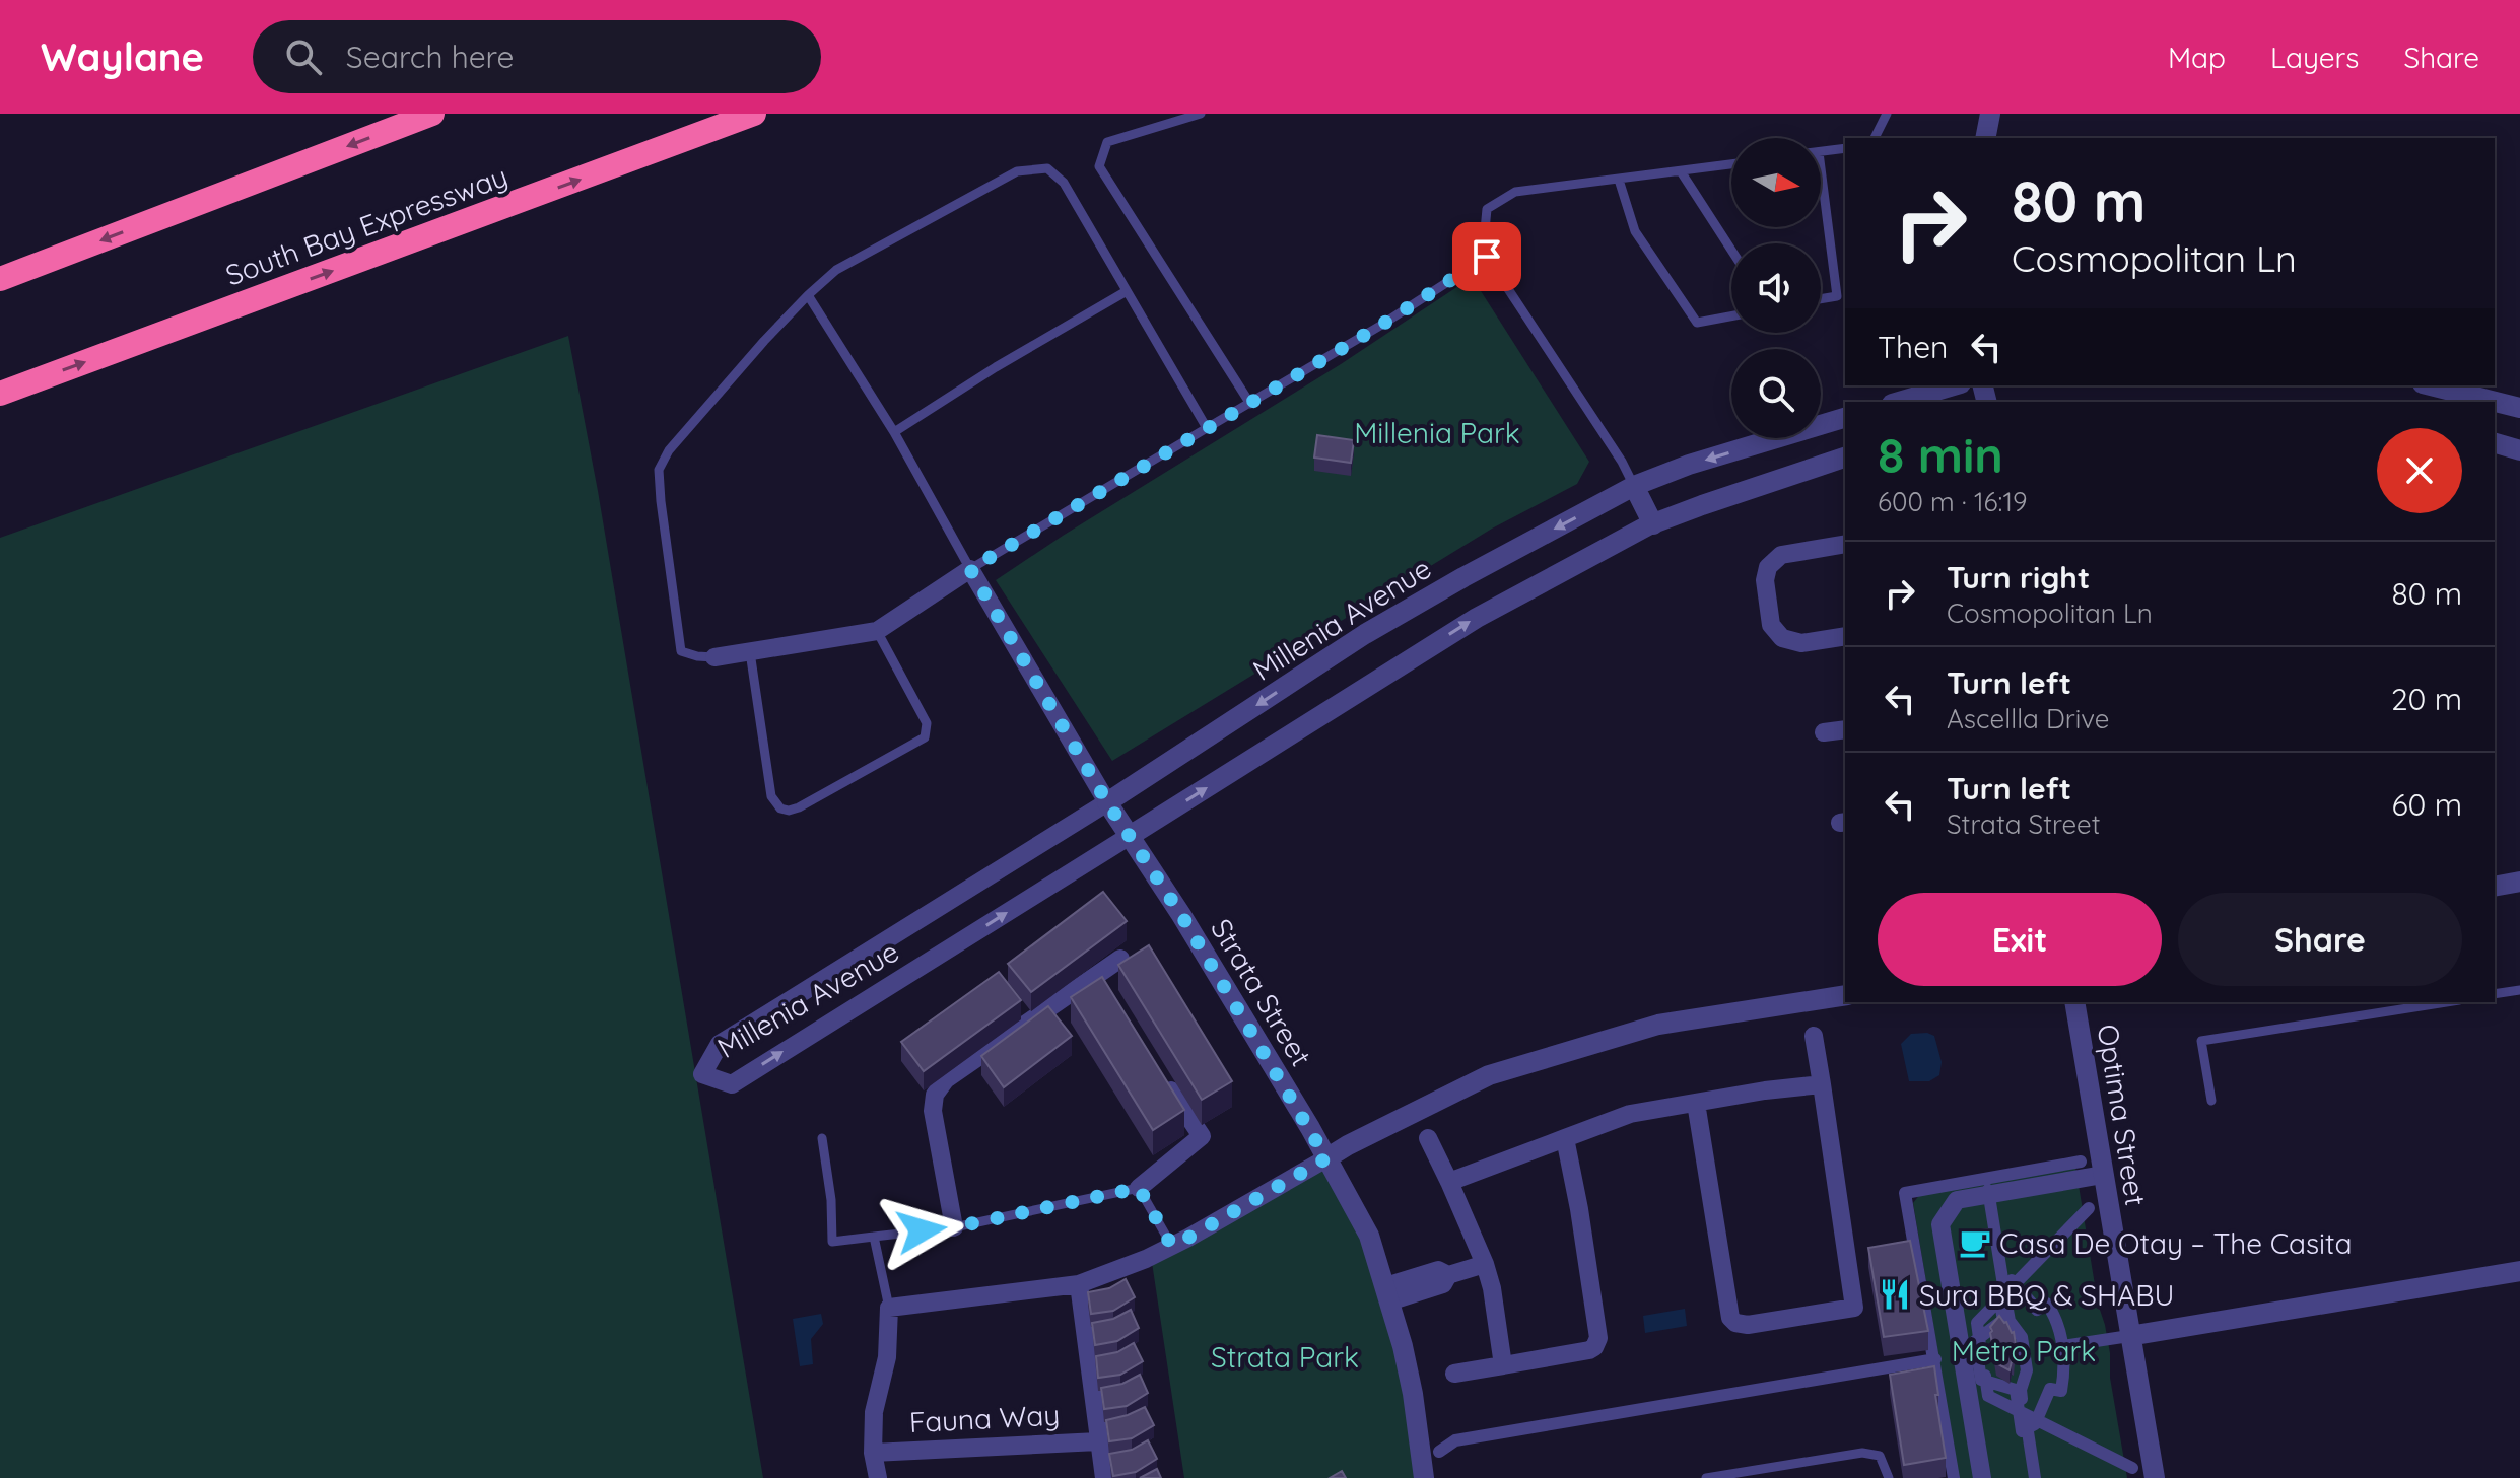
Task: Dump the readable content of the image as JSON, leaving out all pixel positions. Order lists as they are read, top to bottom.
{
  "streets": {
    "highway": ["South Bay Expressway"],
    "street": [
      "Millenia Avenue",
      "Strata Street",
      "Optima Street",
      "Fauna Way"
    ]
  },
  "crossings": [
    ["Millenia Avenue", "Strata Street"]
  ],
  "parks": ["Millenia Park", "Metro Park", "Strata Park"],
  "places": {
    "cafe": ["Casa De Otay – The Casita"],
    "restaurant": ["Sura BBQ & SHABU"]
  },
  "north": "right",
  "page": {
    "header": "Waylane",
    "search": "Search here",
    "nav": ["Map", "Layers", "Share"],
    "turn": ["80 m", "Cosmopolitan Ln"],
    "then": "Then",
    "heading": ["8 min", "600 m · 16:19"],
    "list": [
      {
        "name": "Turn right",
        "note": "Cosmopolitan Ln",
        "value": "80 m"
      },
      {
        "name": "Turn left",
        "note": "Ascellla Drive",
        "value": "20 m"
      },
      {
        "name": "Turn left",
        "note": "Strata Street",
        "value": "60 m"
      }
    ],
    "buttons": ["Exit", "Share"]
  }
}
